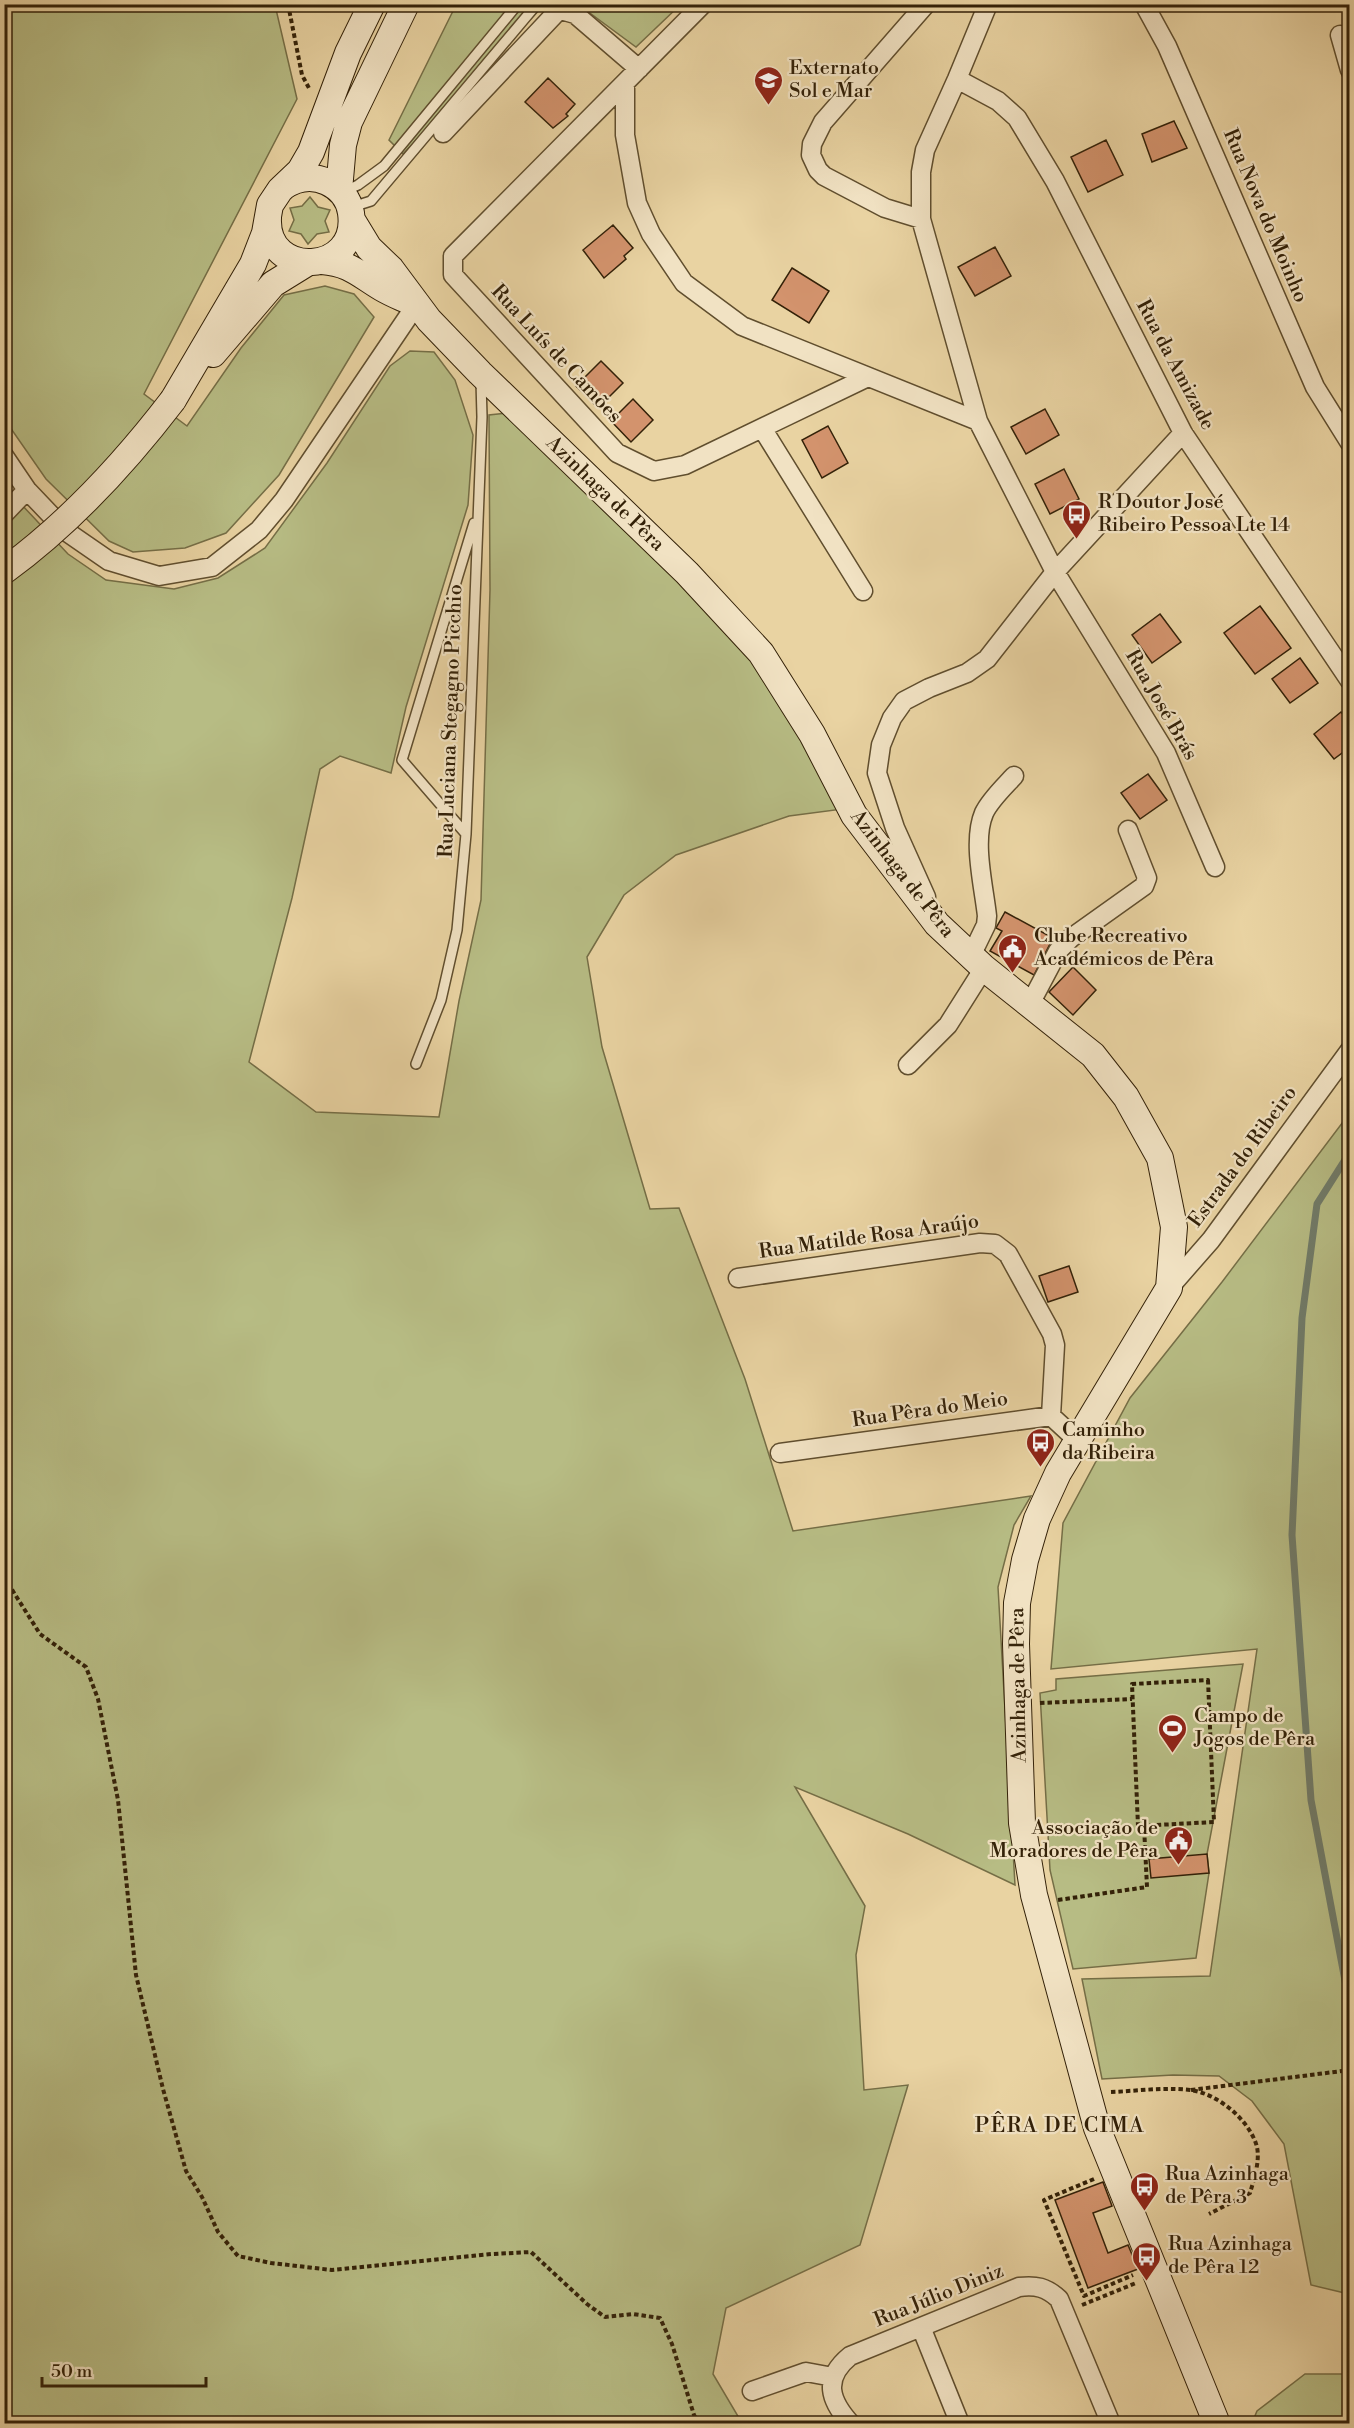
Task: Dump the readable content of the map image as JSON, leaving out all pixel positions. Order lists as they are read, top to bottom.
{
  "streets": {
    "street": [
      "Rua Nova do Moinho",
      "Rua Luís de Camões",
      "Rua da Amizade",
      "Azinhaga de Pêra",
      "Rua José Brás",
      "Estrada do Ribeiro",
      "Rua Matilde Rosa Araújo",
      "Rua Pêra do Meio",
      "Rua Júlio Diniz"
    ],
    "lane": ["Rua Luciana Stegagno Picchio"]
  },
  "crossings": [
    ["Rua da Amizade", "Rua José Brás"],
    ["Azinhaga de Pêra", "Rua Luciana Stegagno Picchio"],
    ["Azinhaga de Pêra", "Estrada do Ribeiro"],
    ["Rua Matilde Rosa Araújo", "Rua Pêra do Meio"]
  ],
  "districts": ["PÊRA DE CIMA"],
  "places": {
    "school or university": ["Externato Sol e Mar"],
    "bus stop": [
      "R Doutor José Ribeiro Pessoa Lte 14",
      "Caminho da Ribeira",
      "Rua Azinhaga de Pêra 3",
      "Rua Azinhaga de Pêra 12"
    ],
    "public building": ["Clube Recreativo Académicos de Pêra", "Associação de Moradores de Pêra"],
    "sports": ["Campo de Jogos de Pêra"]
  },
  "scale_bar": "50 m"
}
